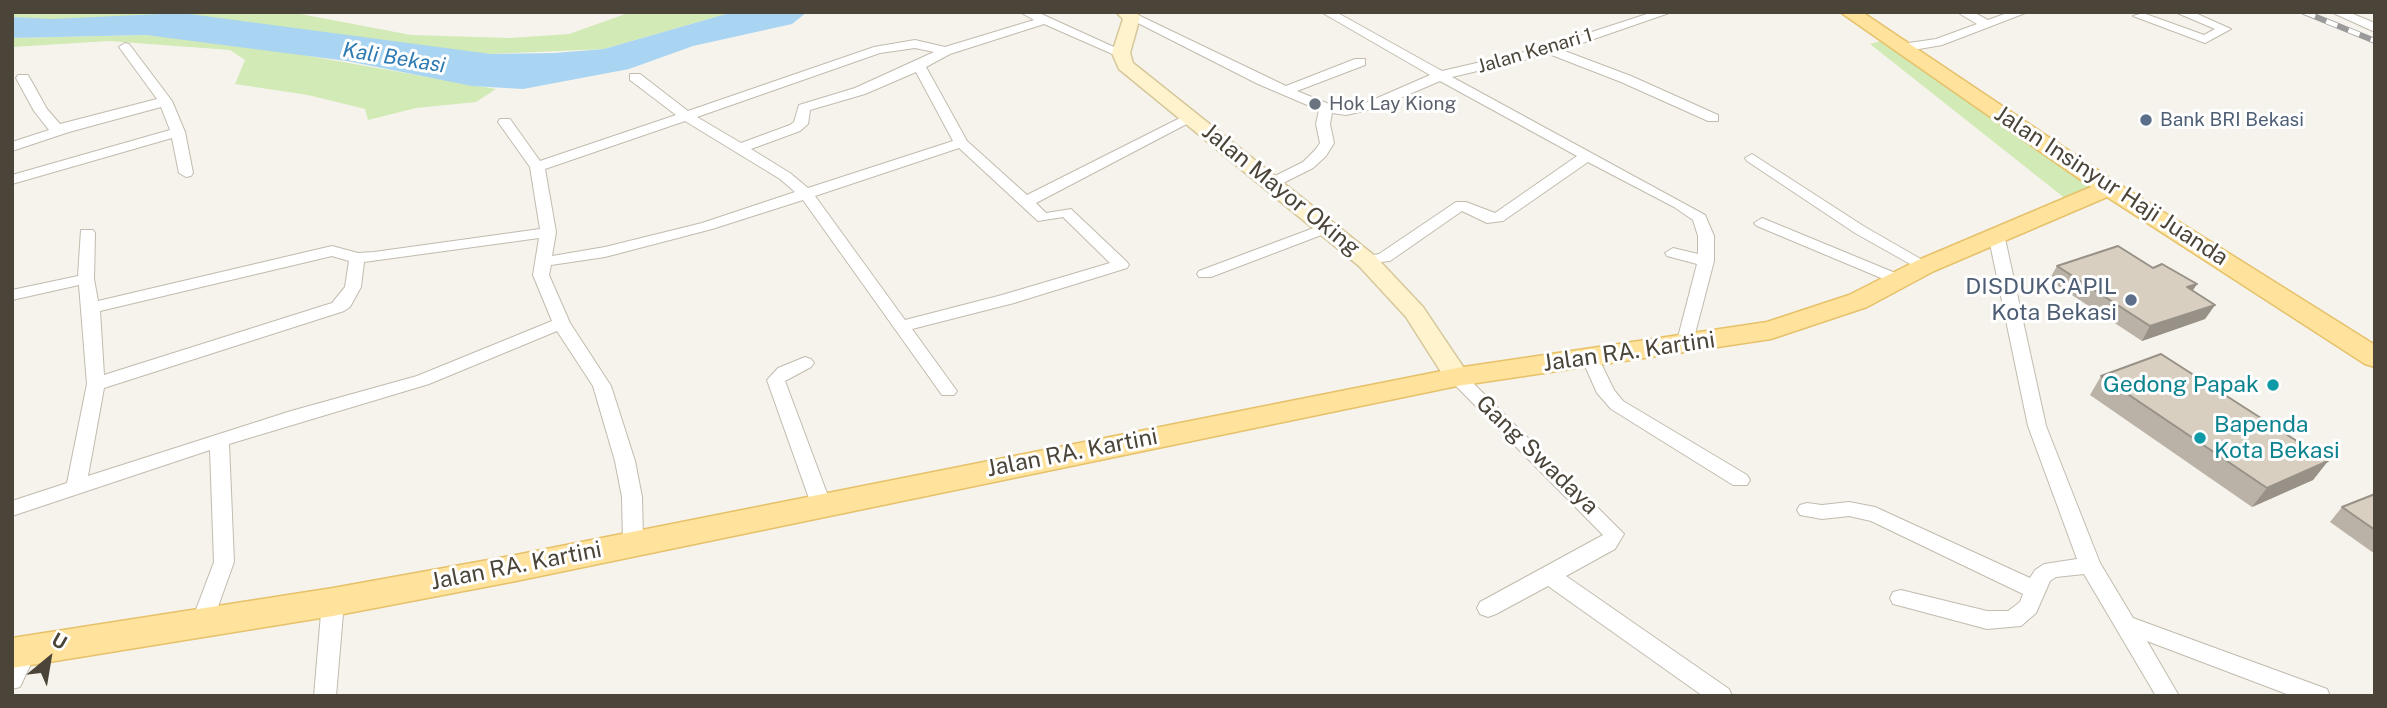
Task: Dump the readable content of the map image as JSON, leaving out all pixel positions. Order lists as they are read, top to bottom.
{
  "streets": {
    "main road": ["Jalan Insinyur Haji Juanda", "Jalan RA. Kartini"],
    "street": ["Jalan Kenari 1", "Jalan Mayor Oking", "Gang Swadaya"]
  },
  "crossings": [
    ["Jalan Insinyur Haji Juanda", "Jalan RA. Kartini"],
    ["Jalan Mayor Oking", "Jalan RA. Kartini"],
    ["Jalan Mayor Oking", "Gang Swadaya"],
    ["Jalan RA. Kartini", "Gang Swadaya"]
  ],
  "water": ["Kali Bekasi"],
  "places": [
    "Hok Lay Kiong",
    "Bank BRI Bekasi",
    "DISDUKCAPIL Kota Bekasi",
    "Gedong Papak",
    "Bapenda Kota Bekasi"
  ],
  "north": "top right"
}
